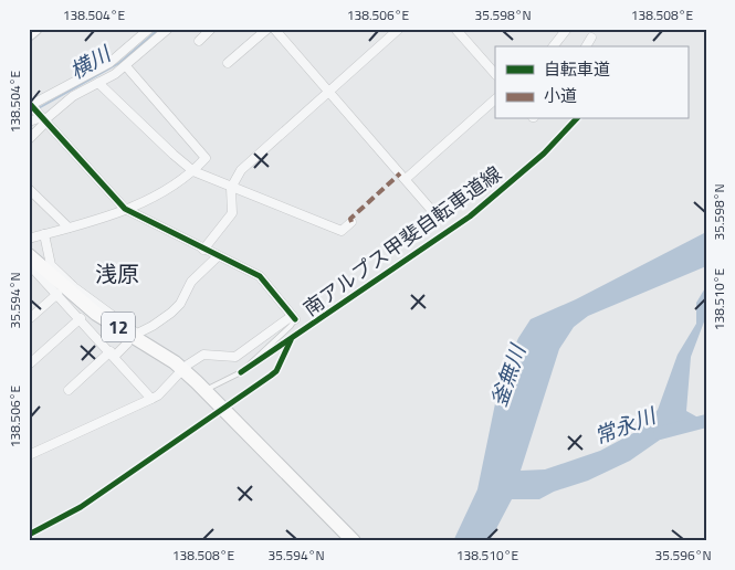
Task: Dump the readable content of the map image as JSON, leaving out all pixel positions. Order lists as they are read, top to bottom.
{
  "streets": {
    "main road": ["12"],
    "cycle path": ["南アルプス甲斐自転車道線"]
  },
  "districts": ["浅原"],
  "water": ["横川", "釜無川", "常永川"],
  "legend": ["自転車道", "小道"],
  "coordinates": [
    "138.504°E",
    "138.506°E",
    "35.598°N",
    "138.508°E",
    "138.510°E",
    "35.594°N",
    "35.596°N"
  ]
}
